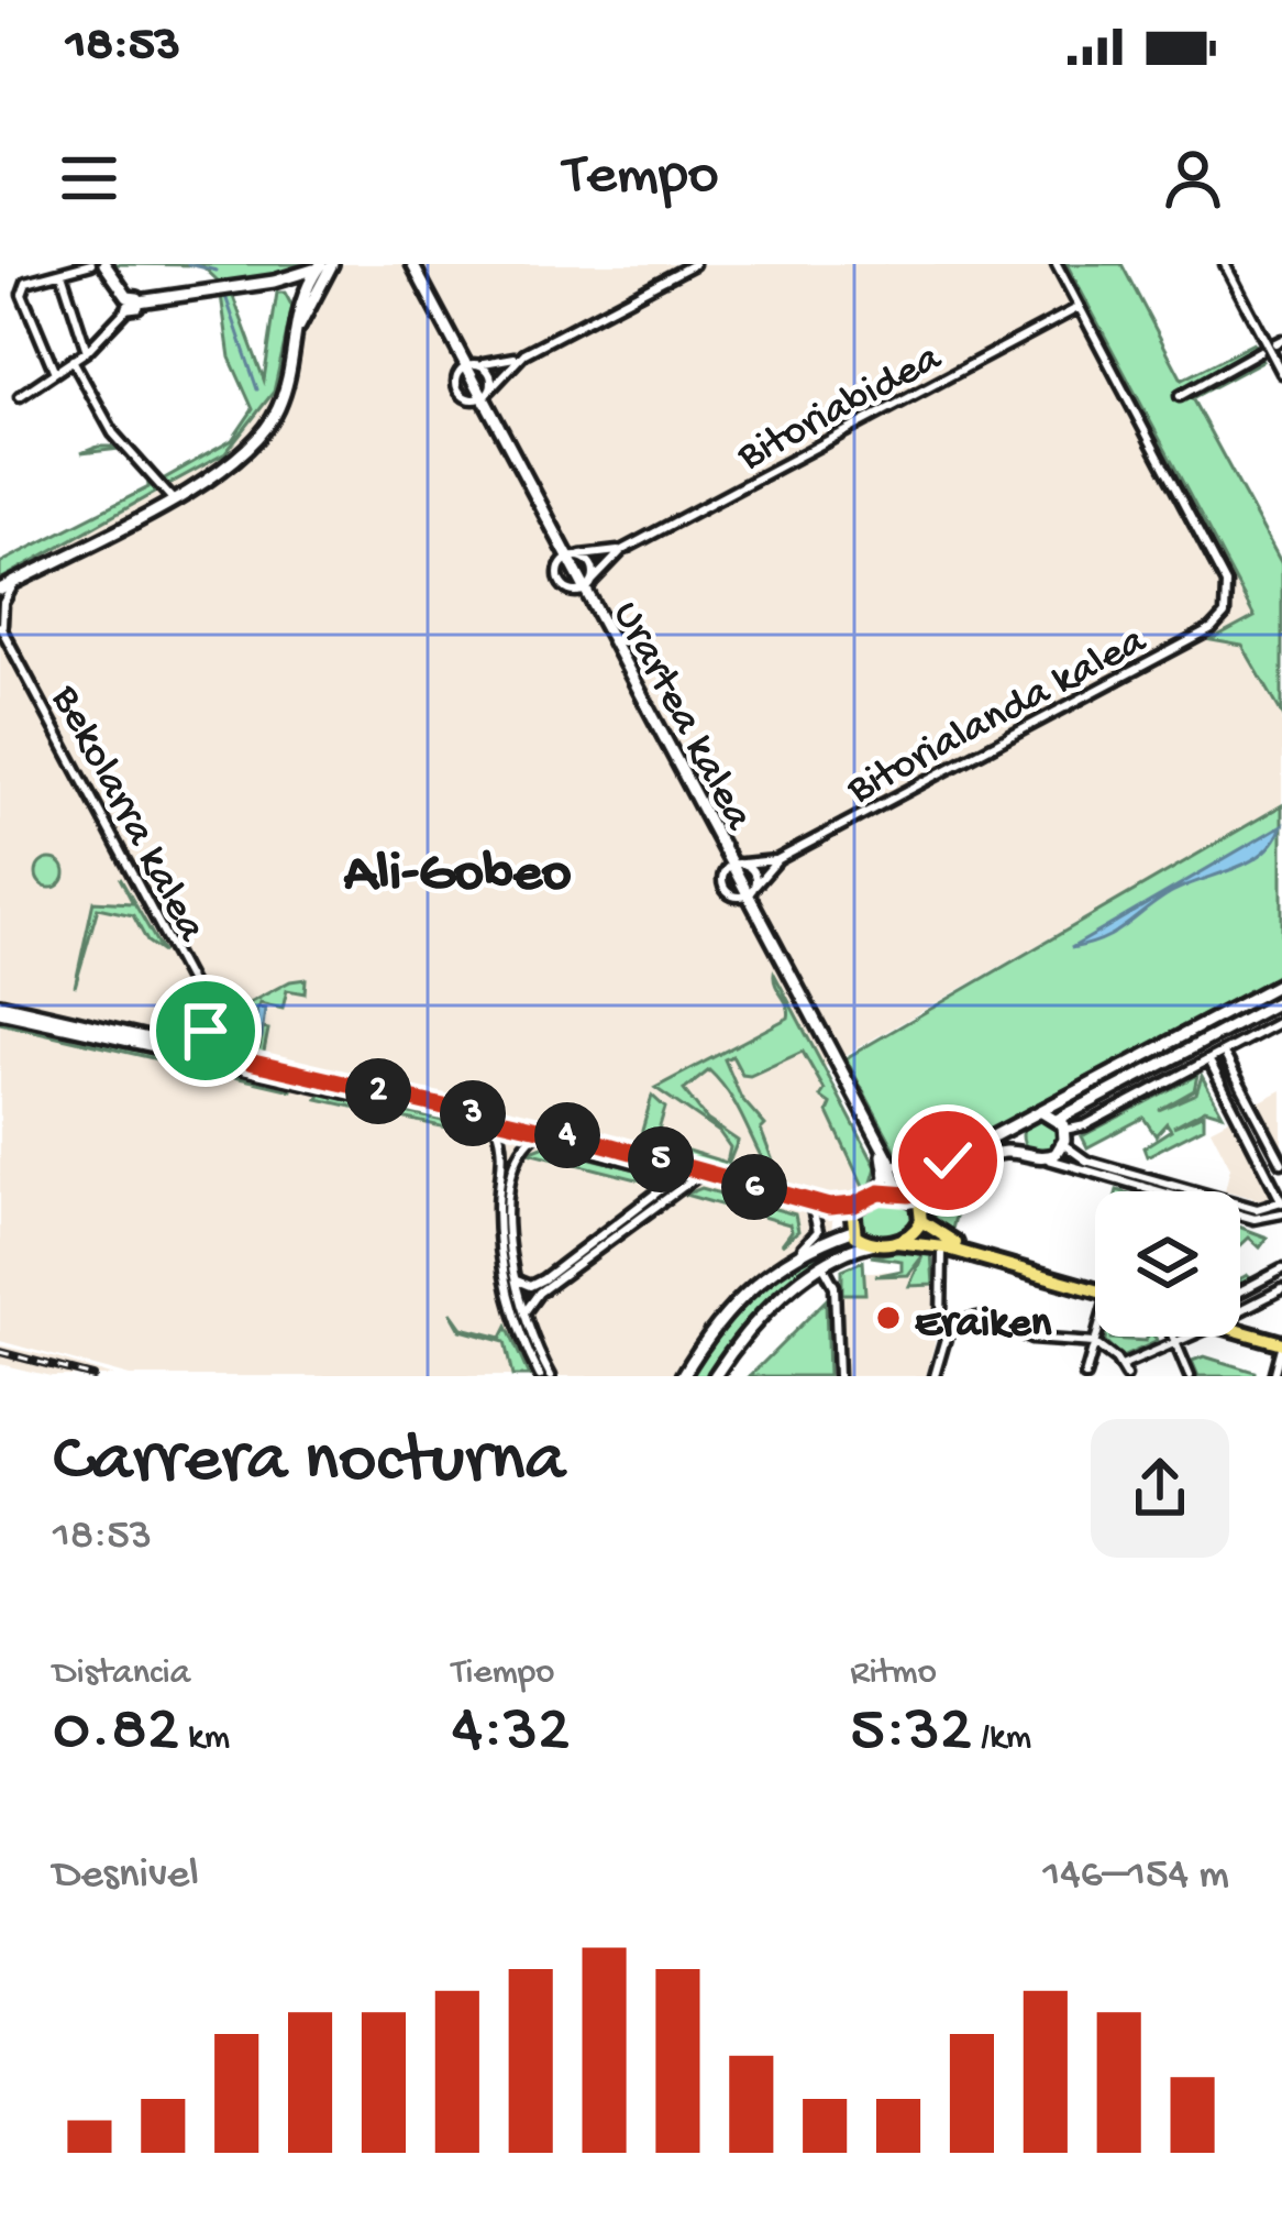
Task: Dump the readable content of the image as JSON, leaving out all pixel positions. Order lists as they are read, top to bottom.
{
  "streets": {
    "street": [
      "Bitoriabidea",
      "Bitorialanda kalea",
      "Urartea kalea",
      "Bekolarra kalea"
    ]
  },
  "crossings": [
    ["Bitoriabidea", "Bitorialanda kalea"],
    ["Bitoriabidea", "Urartea kalea"],
    ["Bitorialanda kalea", "Urartea kalea"]
  ],
  "districts": ["Ali-Gobeo"],
  "places": ["Eraiken"],
  "page": {
    "status": "18:53",
    "header": "Tempo",
    "pins": [
      "2",
      "3",
      "4",
      "5",
      "6"
    ],
    "heading": ["Carrera nocturna", "18:53"],
    "stats": [
      ["Distancia", "0.82 km"],
      ["Tiempo", "4:32"],
      ["Ritmo", "5:32 /km"]
    ],
    "chart": ["Desnivel", "146–154 m"]
  }
}
